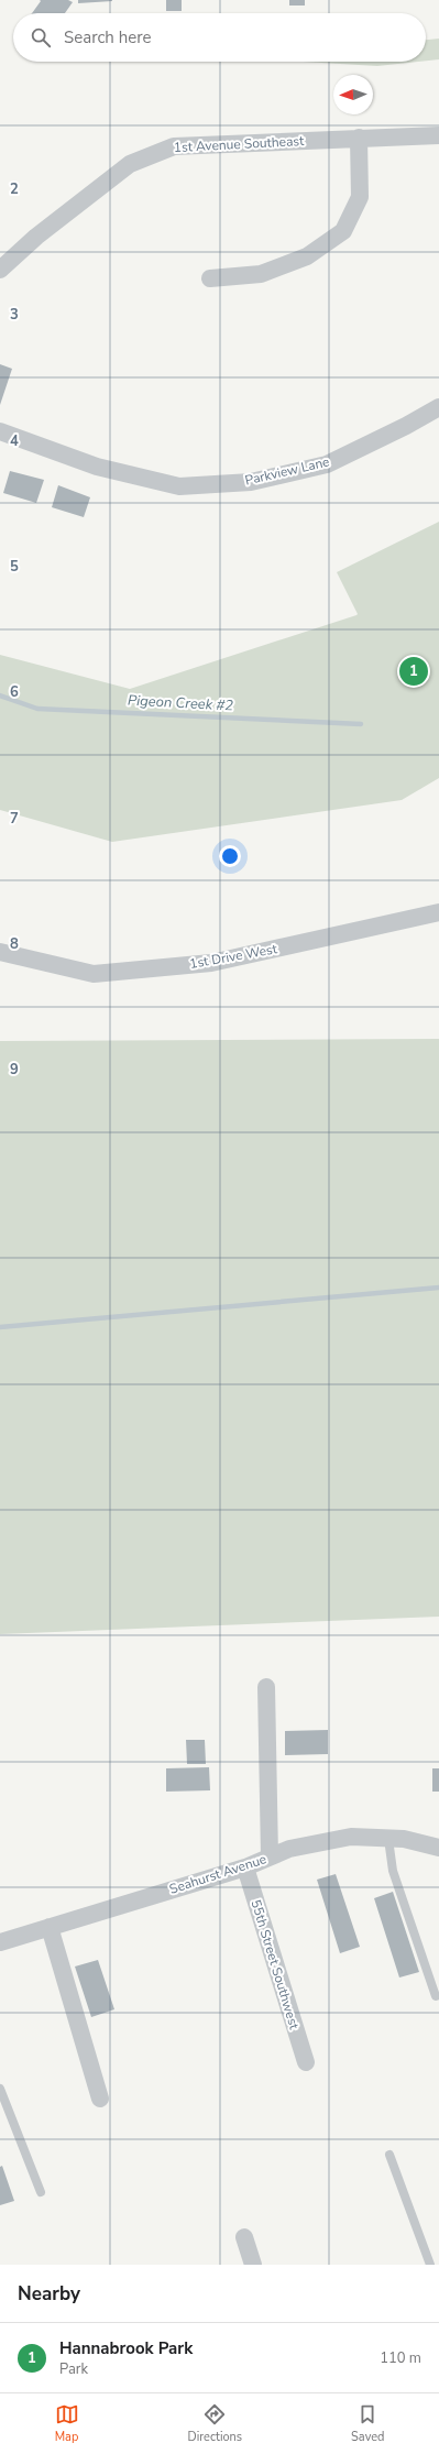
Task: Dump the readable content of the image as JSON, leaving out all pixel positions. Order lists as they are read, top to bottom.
{
  "streets": {
    "street": [
      "1st Avenue Southeast",
      "Parkview Lane",
      "1st Drive West",
      "Seahurst Avenue",
      "55th Street Southwest"
    ]
  },
  "crossings": [
    ["Seahurst Avenue", "55th Street Southwest"]
  ],
  "water": ["Pigeon Creek #2"],
  "north": "left",
  "page": {
    "search": "Search here",
    "pins": "1",
    "heading": "Nearby",
    "list": [
      {
        "mark": "1",
        "name": "Hannabrook Park",
        "note": "Park",
        "value": "110 m"
      }
    ],
    "nav": ["Map", "Directions", "Saved"]
  },
  "grid": {
    "rows": [
      "2",
      "3",
      "4",
      "5",
      "6",
      "7",
      "8",
      "9"
    ]
  }
}
